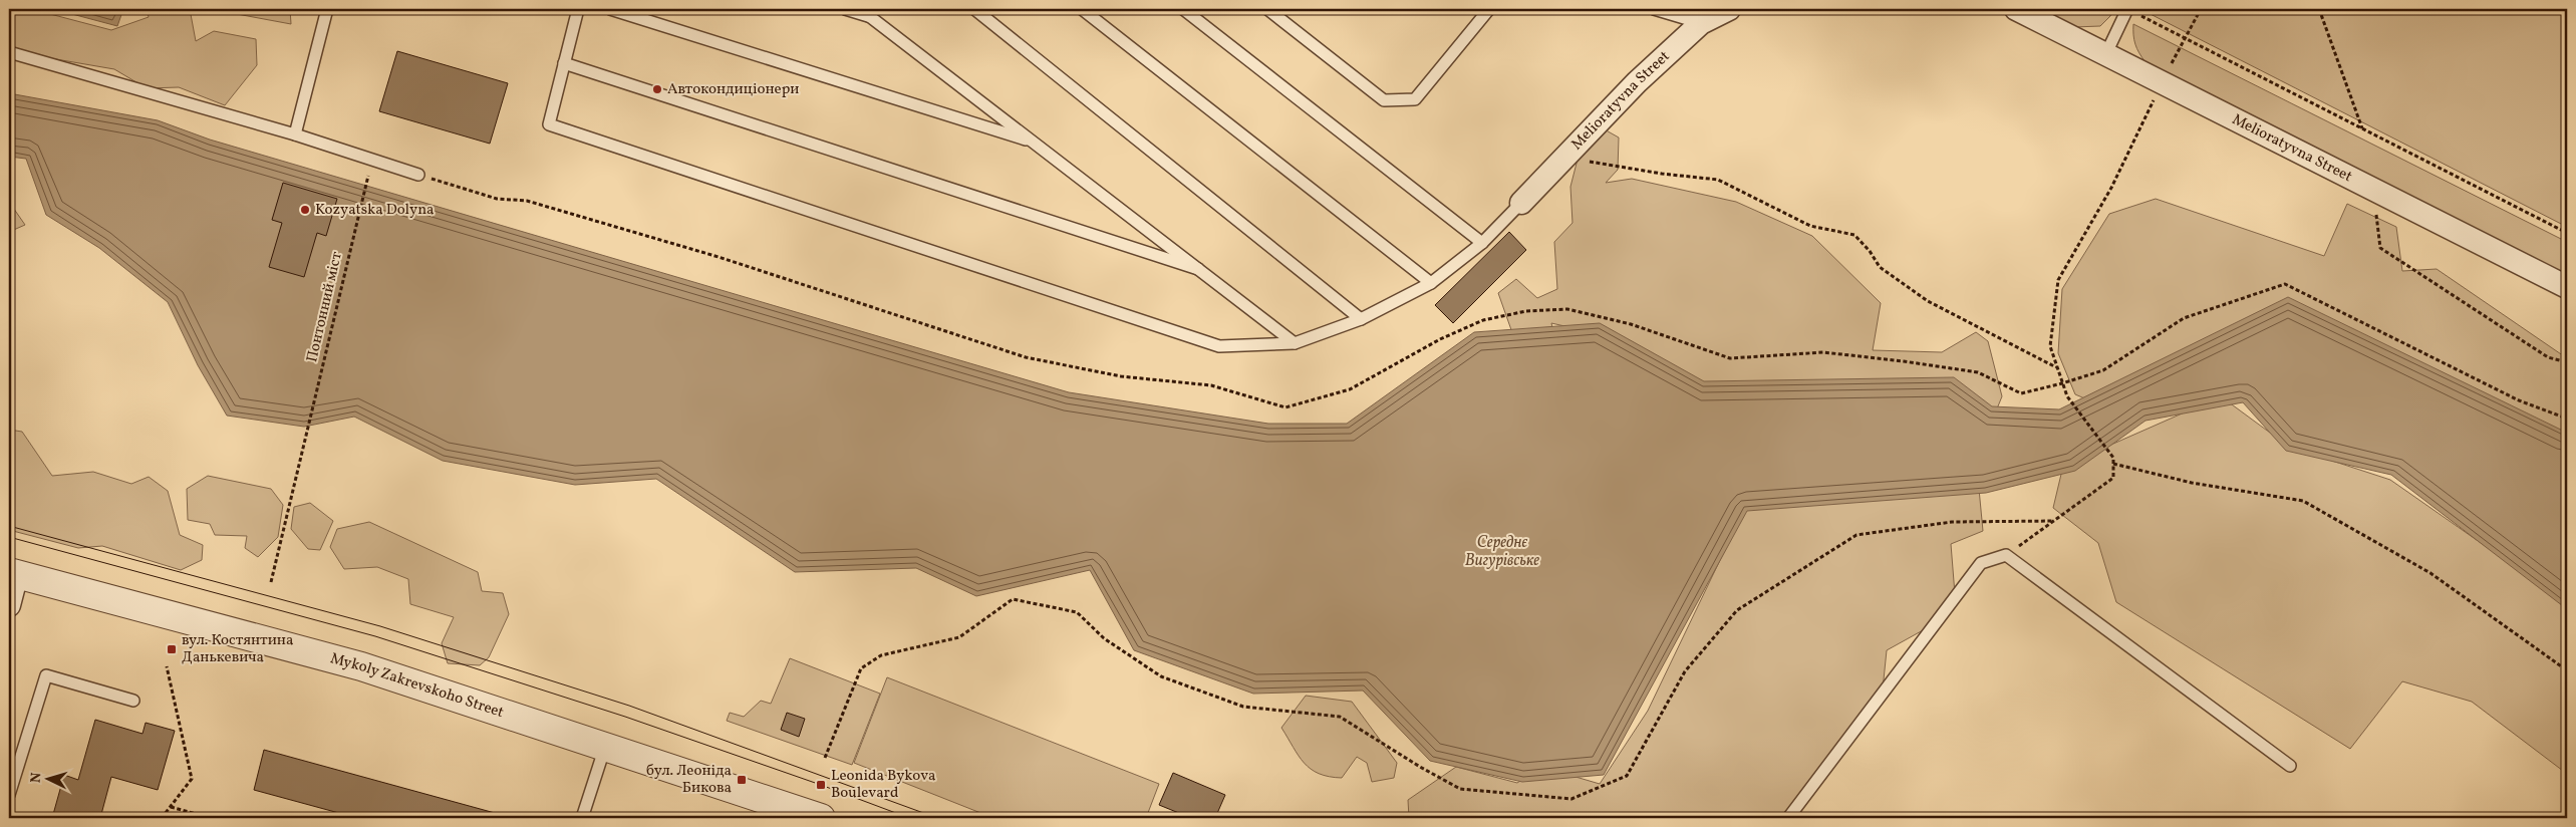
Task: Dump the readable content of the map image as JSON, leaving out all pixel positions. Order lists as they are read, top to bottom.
{
  "streets": {
    "street": ["Melioratyvna Street", "Mykoly Zakrevskoho Street"],
    "path": ["Понтонний міст"]
  },
  "water": ["Середнє Вигурівське"],
  "places": {
    "other": ["Автокондиціонери", "Kozyatska Dolyna"],
    "transit": ["вул. Костянтина Данькевича", "бул. Леоніда Бикова", "Leonida Bykova Boulevard"]
  },
  "north": "left"
}
